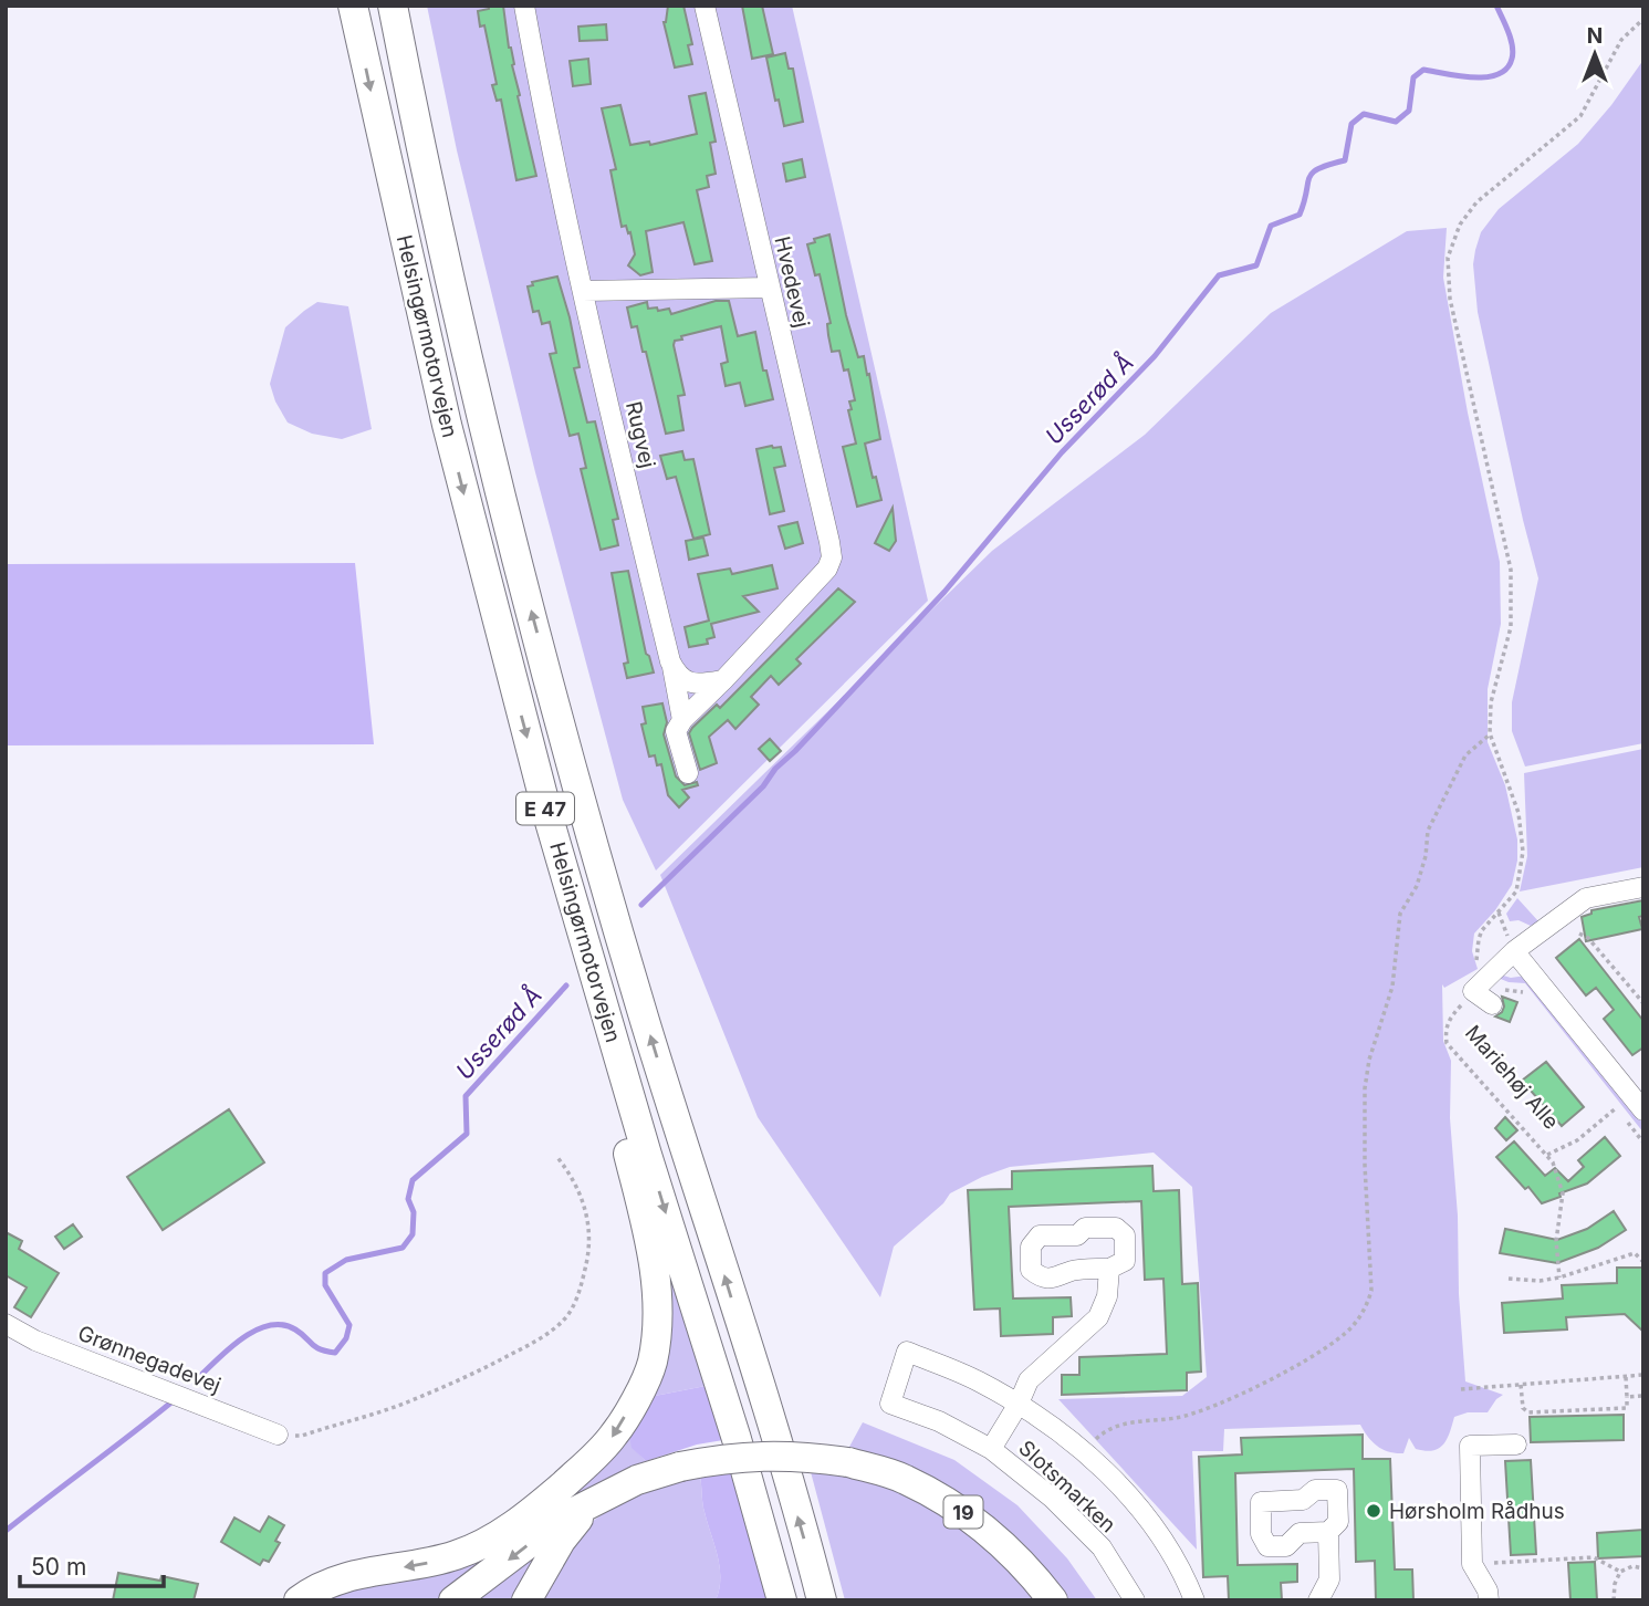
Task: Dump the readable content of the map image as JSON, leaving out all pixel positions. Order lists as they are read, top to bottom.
{
  "streets": {
    "highway": ["Helsingørmotorvejen", "E 47", "19"],
    "street": [
      "Hvedevej",
      "Rugvej",
      "Mariehøj Alle",
      "Grønnegadevej",
      "Slotsmarken"
    ]
  },
  "water": ["Usserød Å"],
  "places": ["Hørsholm Rådhus"],
  "scale_bar": "50 m",
  "north": "top"
}
